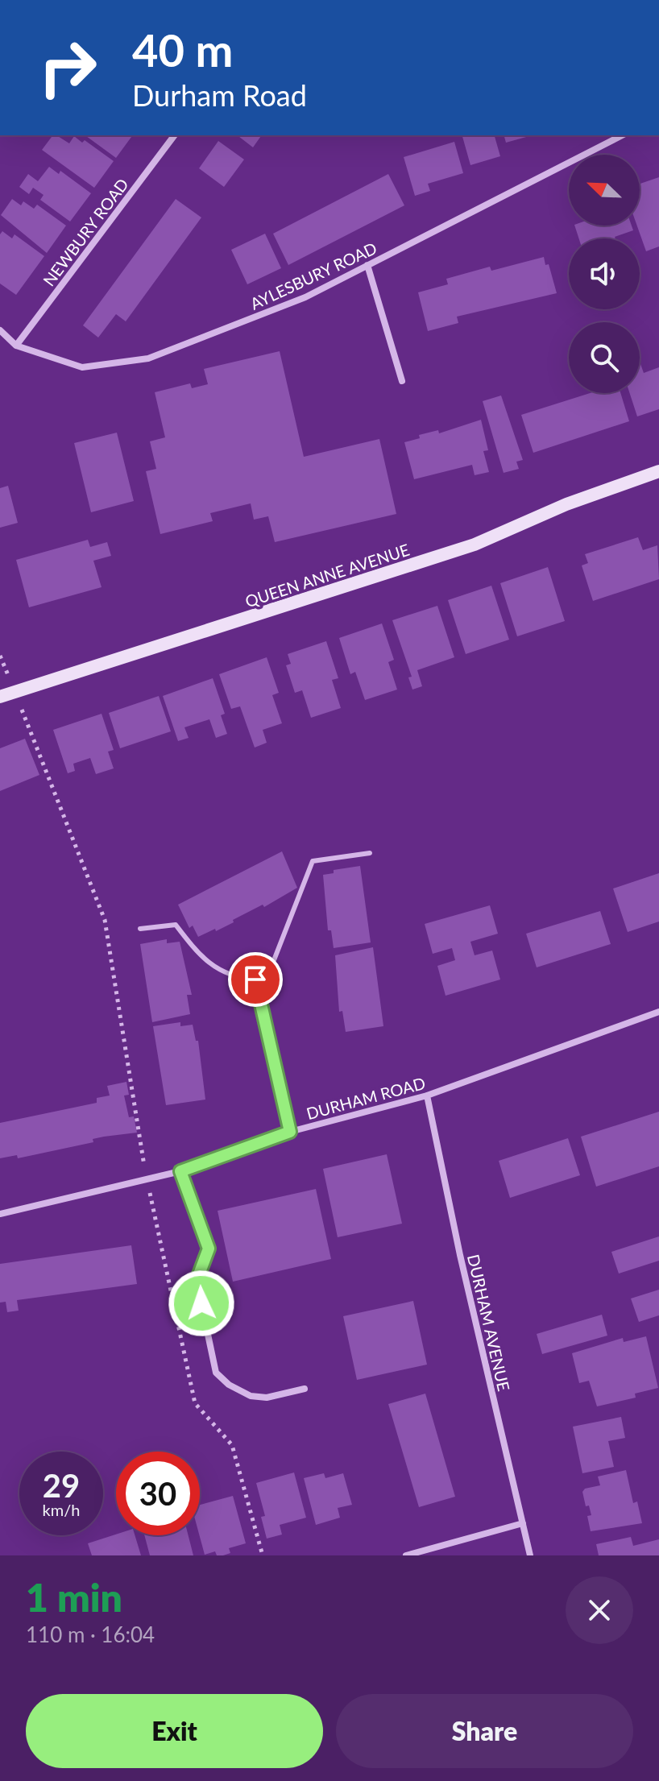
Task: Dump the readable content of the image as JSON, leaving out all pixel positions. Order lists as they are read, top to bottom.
{
  "streets": {
    "street": [
      "NEWBURY ROAD",
      "AYLESBURY ROAD",
      "QUEEN ANNE AVENUE",
      "DURHAM ROAD",
      "DURHAM AVENUE"
    ]
  },
  "crossings": [
    ["NEWBURY ROAD", "AYLESBURY ROAD"],
    ["DURHAM ROAD", "DURHAM AVENUE"]
  ],
  "north": "top left",
  "page": {
    "turn": ["40 m", "Durham Road"],
    "speed": "29 km/h",
    "limit": "30",
    "heading": ["1 min", "110 m · 16:04"],
    "buttons": ["Exit", "Share"]
  }
}
